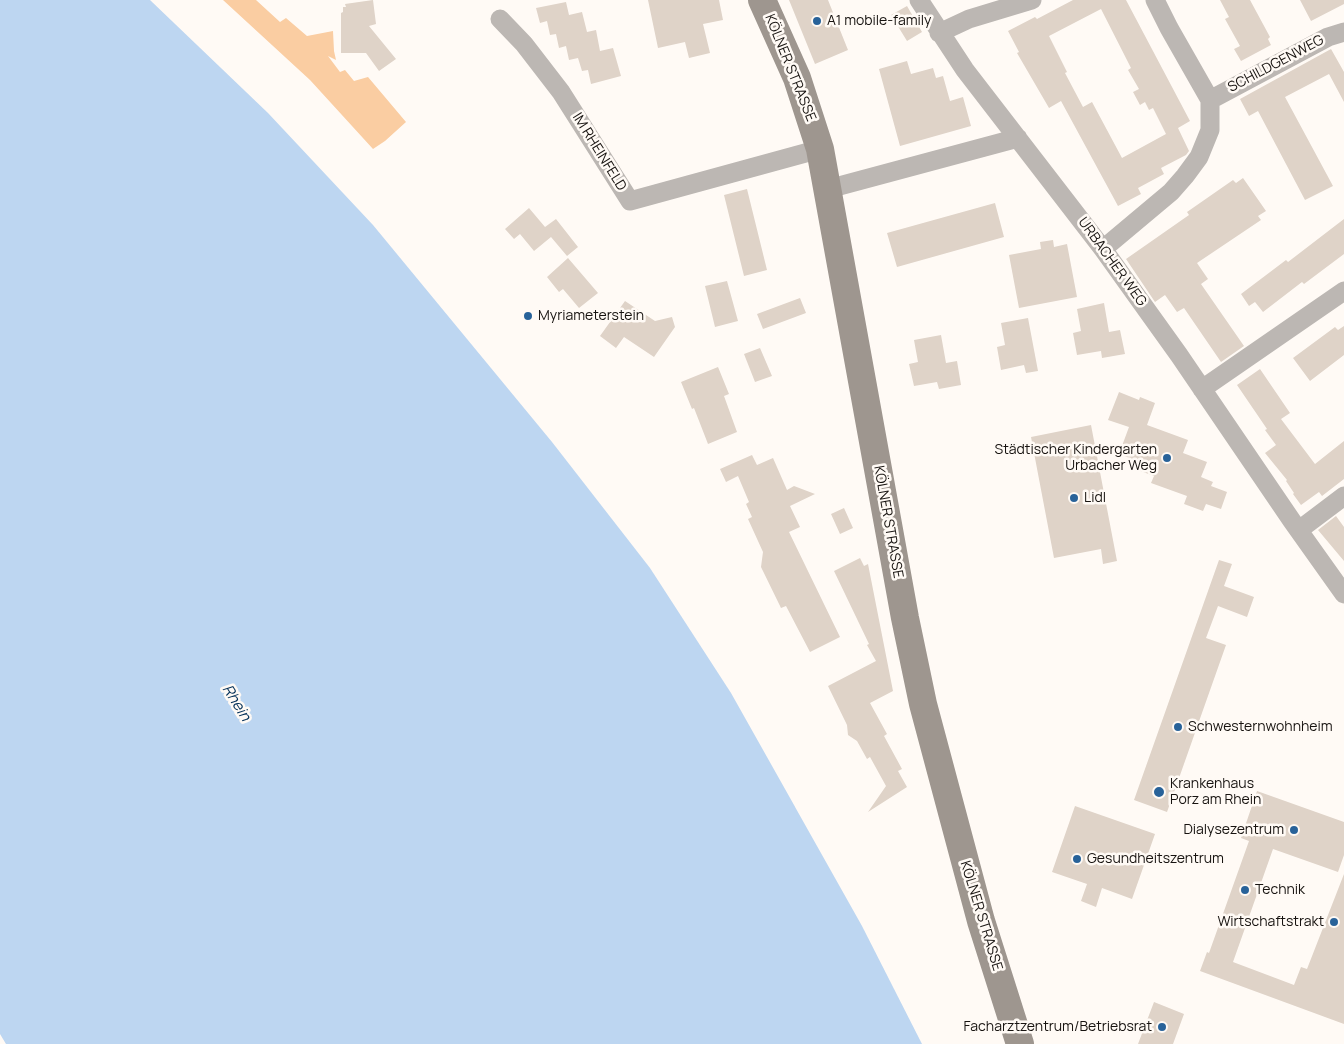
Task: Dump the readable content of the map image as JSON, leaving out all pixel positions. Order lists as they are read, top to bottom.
{
  "streets": {
    "main road": ["KÖLNER STRASSE"],
    "street": ["SCHILDGENWEG", "IM RHEINFELD", "URBACHER WEG"]
  },
  "crossings": [
    ["KÖLNER STRASSE", "IM RHEINFELD"]
  ],
  "water": ["Rhein"],
  "places": [
    "A1 mobile-family",
    "Myriameterstein",
    "Städtischer Kindergarten Urbacher Weg",
    "Lidl",
    "Schwesternwohnheim",
    "Krankenhaus Porz am Rhein",
    "Dialysezentrum",
    "Gesundheitszentrum",
    "Technik",
    "Wirtschaftstrakt",
    "Facharztzentrum/Betriebsrat"
  ]
}
